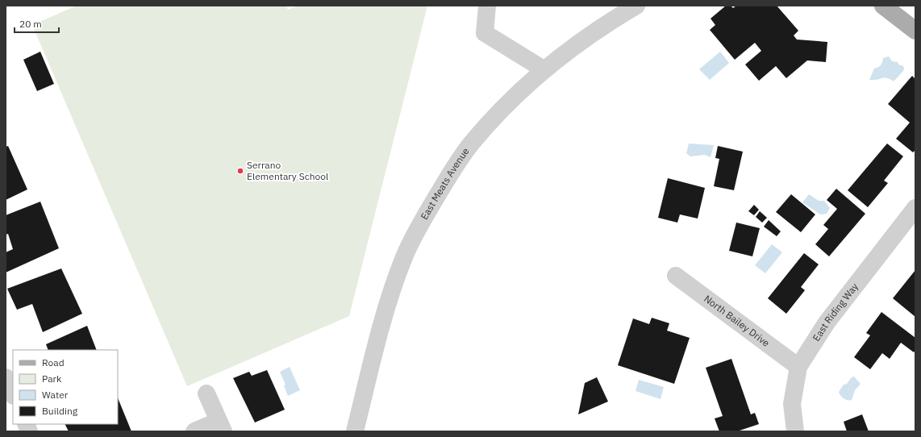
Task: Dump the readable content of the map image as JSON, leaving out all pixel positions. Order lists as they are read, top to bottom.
{
  "streets": {
    "street": ["East Meats Avenue", "East Riding Way", "North Bailey Drive"]
  },
  "crossings": [
    ["East Riding Way", "North Bailey Drive"]
  ],
  "places": ["Serrano Elementary School"],
  "legend": [
    "Road",
    "Park",
    "Water",
    "Building"
  ],
  "scale_bar": "20 m"
}
